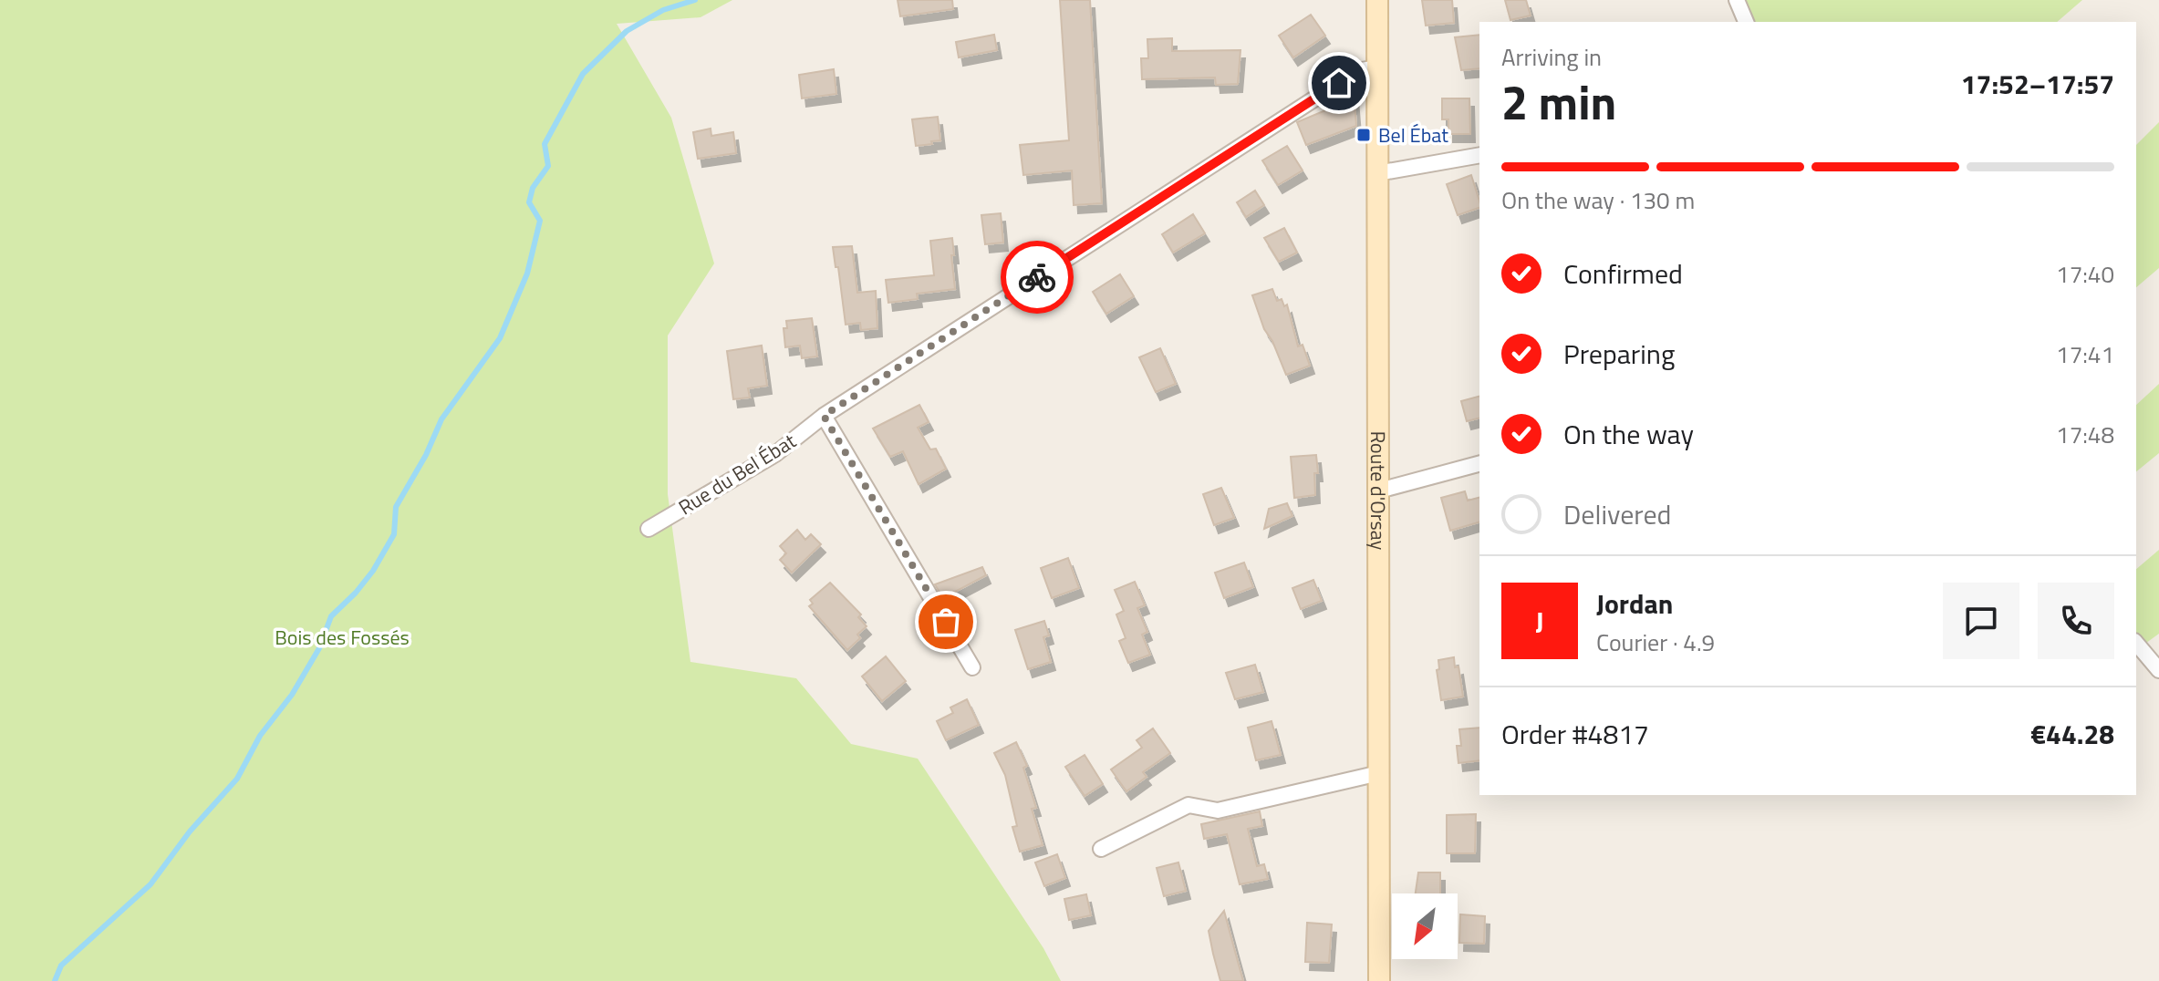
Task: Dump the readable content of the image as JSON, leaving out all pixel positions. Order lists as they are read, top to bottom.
{
  "streets": {
    "main road": ["Route d'Orsay"],
    "street": ["Rue du Bel Ébat"]
  },
  "crossings": [
    ["Rue du Bel Ébat", "Route d'Orsay"]
  ],
  "parks": ["Bois des Fossés"],
  "places": {
    "transit": ["Bel Ébat"]
  },
  "north": "bottom left",
  "page": {
    "heading": ["2 min", "Arriving in", "17:52–17:57"],
    "panel": [
      "Jordan",
      "Courier · 4.9",
      "Order #4817",
      "€44.28"
    ],
    "bar": "On the way · 130 m",
    "list": [
      ["Confirmed", "17:40"],
      ["Preparing", "17:41"],
      ["On the way", "17:48"],
      "Delivered"
    ],
    "round": "J"
  }
}
